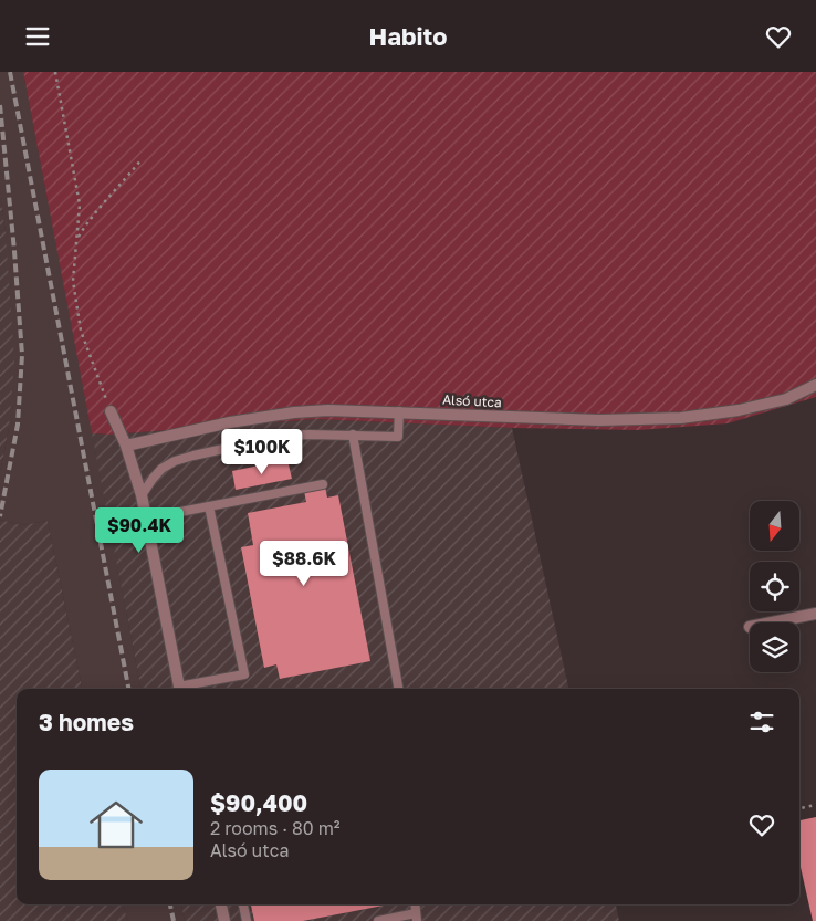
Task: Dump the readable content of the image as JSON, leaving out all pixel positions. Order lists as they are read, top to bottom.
{
  "streets": {
    "street": ["Alsó utca"]
  },
  "north": "bottom",
  "page": {
    "header": "Habito",
    "price": ["$100K", "$90.4K", "$88.6K"],
    "heading": "3 homes",
    "list": [
      {
        "name": "$90,400",
        "note": "2 rooms · 80 m² · Alsó utca"
      }
    ]
  }
}
